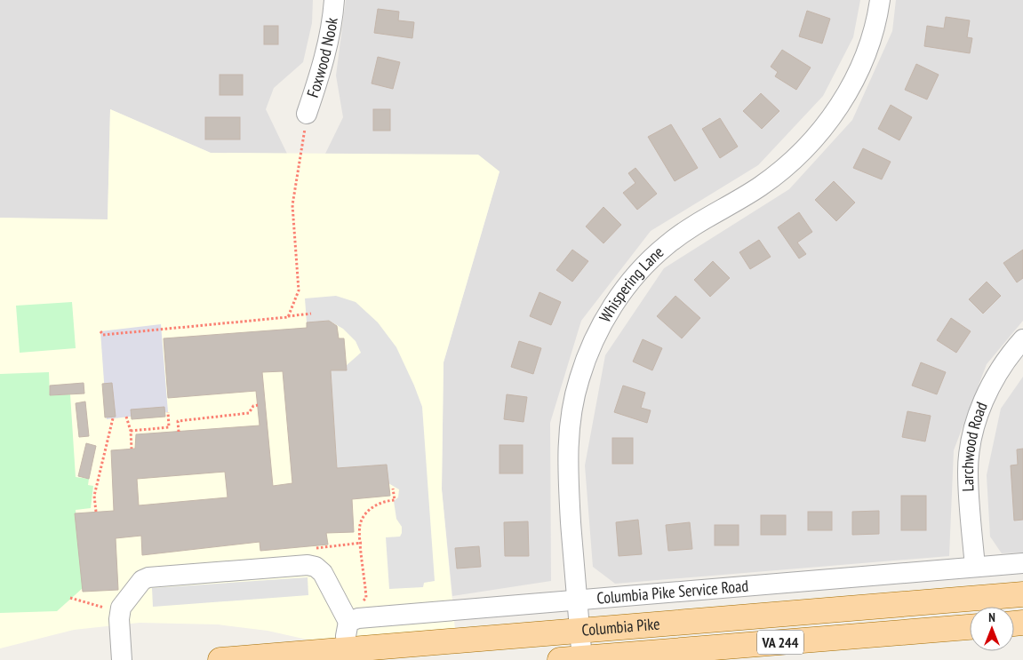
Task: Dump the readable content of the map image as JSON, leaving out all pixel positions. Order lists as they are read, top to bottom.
{
  "streets": {
    "main road": ["Columbia Pike", "VA 244"],
    "street": [
      "Foxwood Nook",
      "Whispering Lane",
      "Larchwood Road",
      "Columbia Pike Service Road"
    ]
  },
  "crossings": [
    ["Whispering Lane", "Columbia Pike Service Road"],
    ["Whispering Lane", "Columbia Pike"],
    ["Larchwood Road", "Columbia Pike Service Road"]
  ],
  "north": "top"
}
